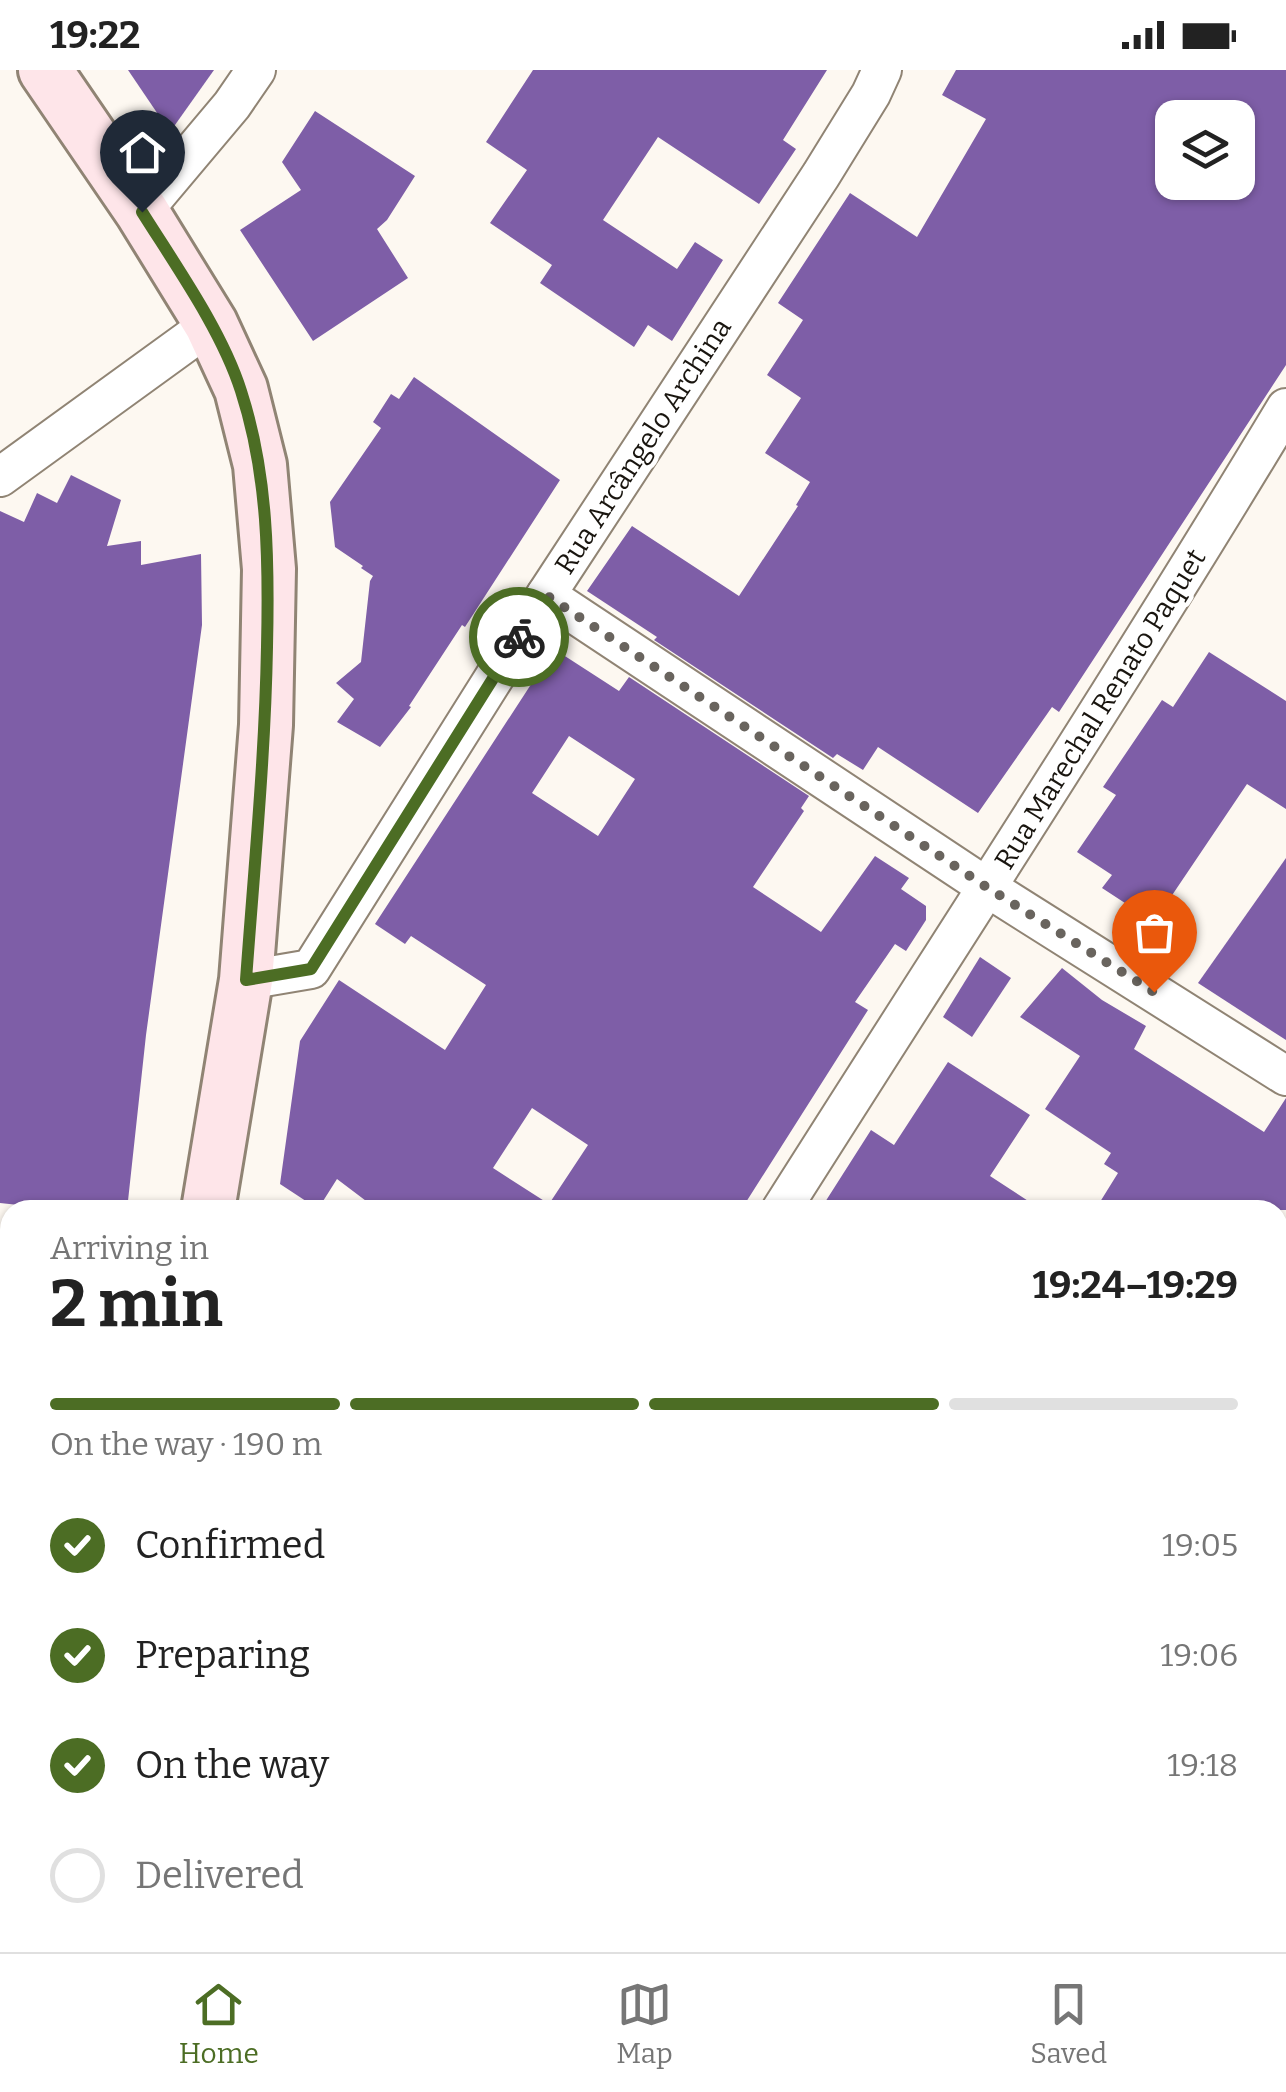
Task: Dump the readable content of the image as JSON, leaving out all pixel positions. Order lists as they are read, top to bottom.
{
  "streets": {
    "street": ["Rua Arcângelo Archina", "Rua Marechal Renato Paquet"]
  },
  "page": {
    "status": "19:22",
    "heading": ["2 min", "Arriving in", "19:24–19:29"],
    "bar": "On the way · 190 m",
    "list": [
      ["Confirmed", "19:05"],
      ["Preparing", "19:06"],
      ["On the way", "19:18"],
      "Delivered"
    ],
    "tabs": ["Home", "Map", "Saved"]
  }
}
